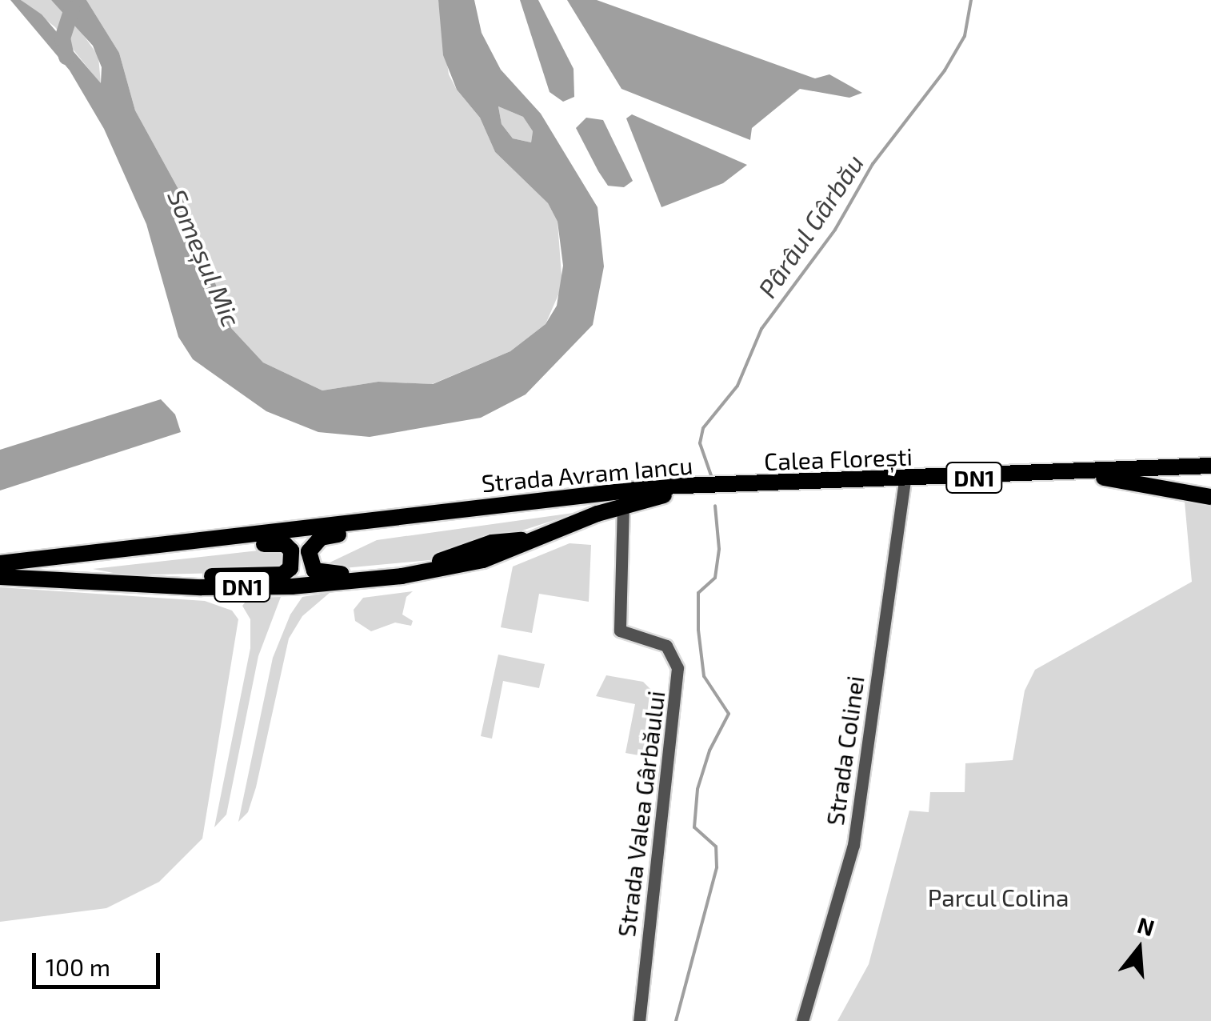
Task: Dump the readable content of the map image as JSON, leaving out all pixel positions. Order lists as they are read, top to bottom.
{
  "streets": {
    "main road": ["Calea Florești", "Strada Avram Iancu", "DN1"],
    "street": ["Strada Colinei", "Strada Valea Gârbăului"]
  },
  "crossings": [
    ["Calea Florești", "Strada Avram Iancu"],
    ["Calea Florești", "Strada Colinei"],
    ["Strada Avram Iancu", "Strada Valea Gârbăului"]
  ],
  "water": ["Pârâul Gârbău", "Someșul Mic"],
  "parks": ["Parcul Colina"],
  "scale_bar": "100 m",
  "north": "top"
}
